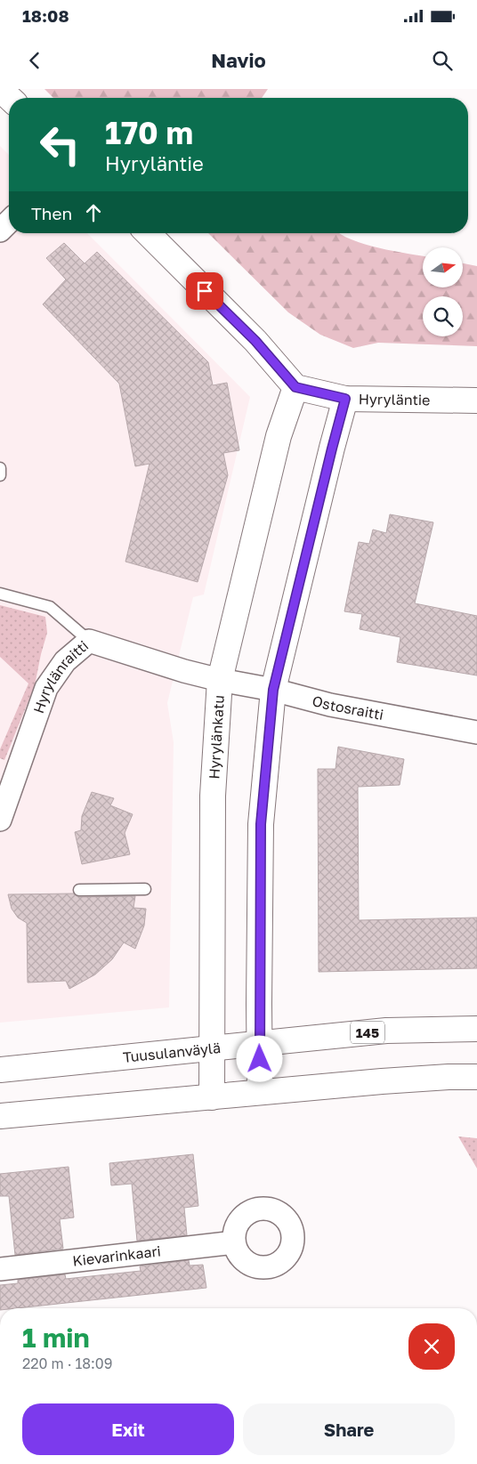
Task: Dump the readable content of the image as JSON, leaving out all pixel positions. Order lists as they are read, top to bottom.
{
  "streets": {
    "street": [
      "Hyryläntie",
      "Hyrylänraitti",
      "Ostosraitti",
      "Hyrylänkatu",
      "145",
      "Tuusulanväylä",
      "Kievarinkaari"
    ]
  },
  "crossings": [
    ["Hyryläntie", "Hyrylänkatu"],
    ["Hyrylänraitti", "Ostosraitti"],
    ["Hyrylänraitti", "Hyrylänkatu"],
    ["Ostosraitti", "Hyrylänkatu"],
    ["Hyrylänkatu", "Tuusulanväylä"]
  ],
  "north": "right",
  "page": {
    "status": "18:08",
    "header": "Navio",
    "turn": ["170 m", "Hyryläntie"],
    "then": "Then",
    "heading": ["1 min", "220 m · 18:09"],
    "buttons": ["Exit", "Share"]
  }
}
